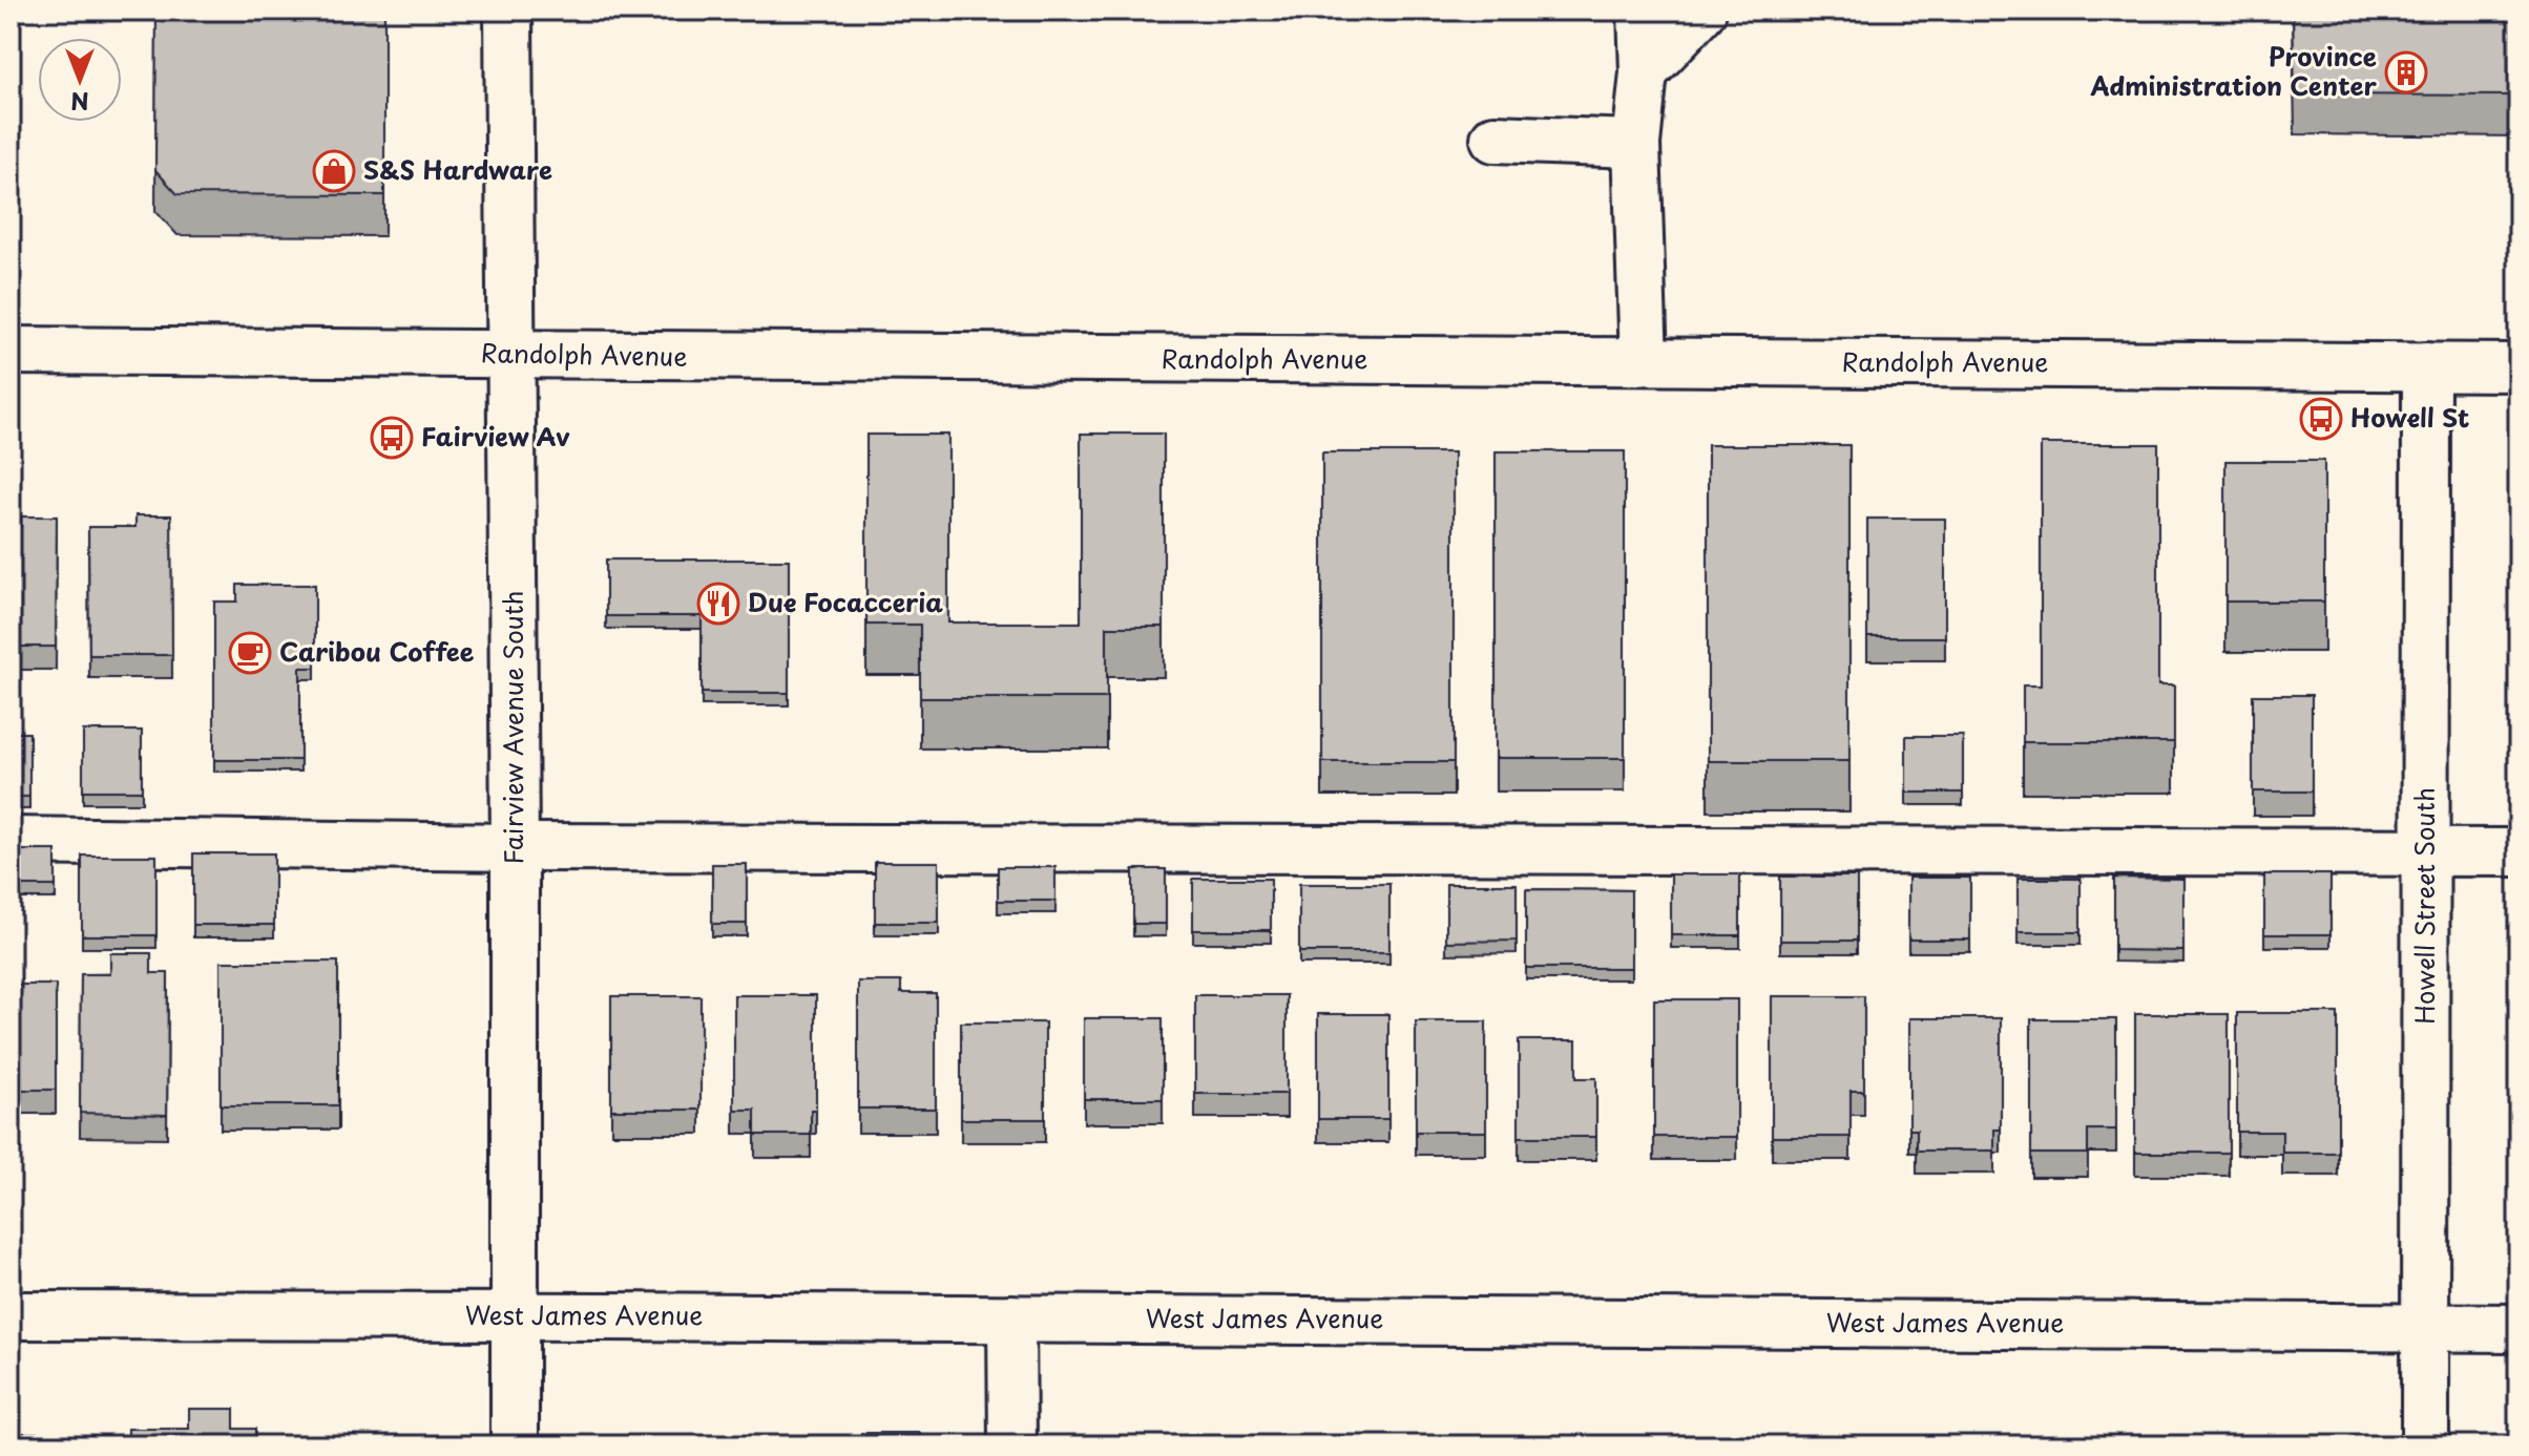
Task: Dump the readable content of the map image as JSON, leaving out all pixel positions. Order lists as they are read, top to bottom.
{
  "streets": {
    "street": [
      "Randolph Avenue",
      "Fairview Avenue South",
      "Howell Street South",
      "West James Avenue"
    ]
  },
  "crossings": [
    ["Randolph Avenue", "Fairview Avenue South"],
    ["Randolph Avenue", "Howell Street South"],
    ["Fairview Avenue South", "West James Avenue"],
    ["Howell Street South", "West James Avenue"]
  ],
  "places": {
    "building": ["Province Administration Center"],
    "shop": ["S&S Hardware"],
    "bus stop": ["Howell St", "Fairview Av"],
    "restaurant": ["Due Focacceria"],
    "cafe": ["Caribou Coffee"]
  },
  "north": "bottom"
}
